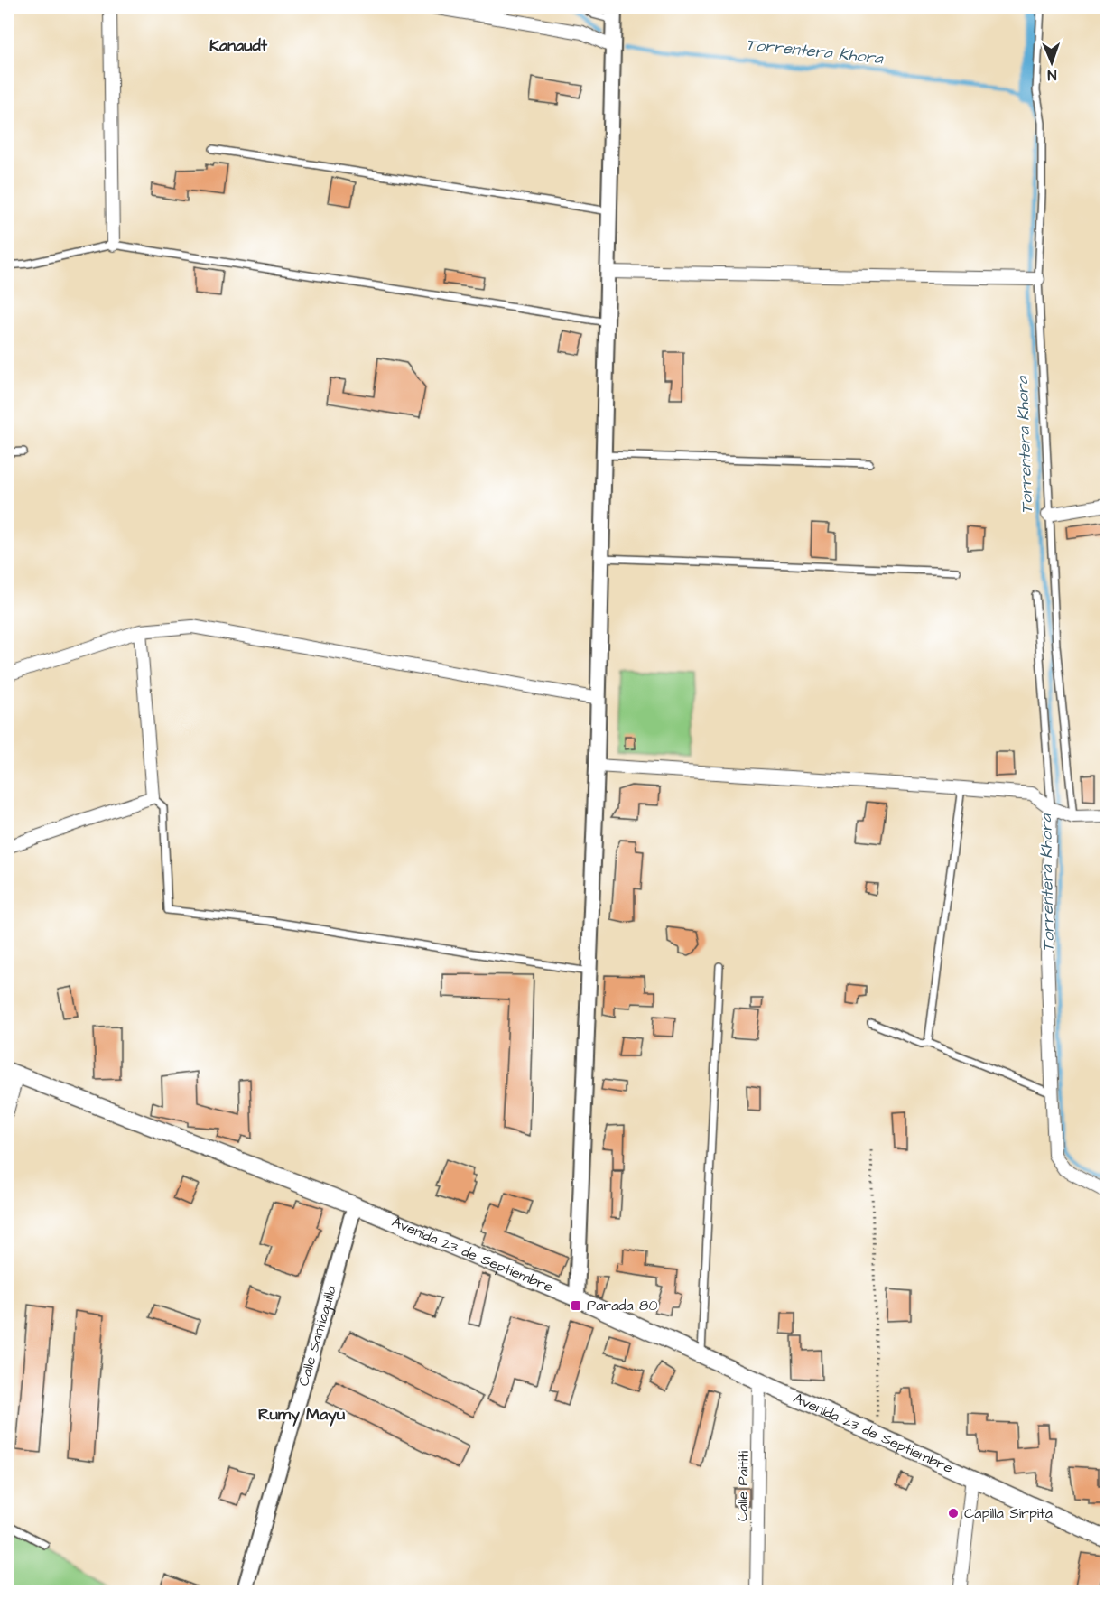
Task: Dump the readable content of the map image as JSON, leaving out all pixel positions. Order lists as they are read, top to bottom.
{
  "streets": {
    "main road": ["Avenida 23 de Septiembre"],
    "street": ["Calle Santiaguilla", "Calle Paititi"]
  },
  "crossings": [
    ["Avenida 23 de Septiembre", "Calle Santiaguilla"],
    ["Avenida 23 de Septiembre", "Calle Paititi"]
  ],
  "districts": ["Kanaudt", "Rumy Mayu"],
  "water": ["Torrentera Khora"],
  "places": {
    "transit": ["Parada 80"],
    "other": ["Capilla Sirpita"]
  },
  "north": "bottom"
}
